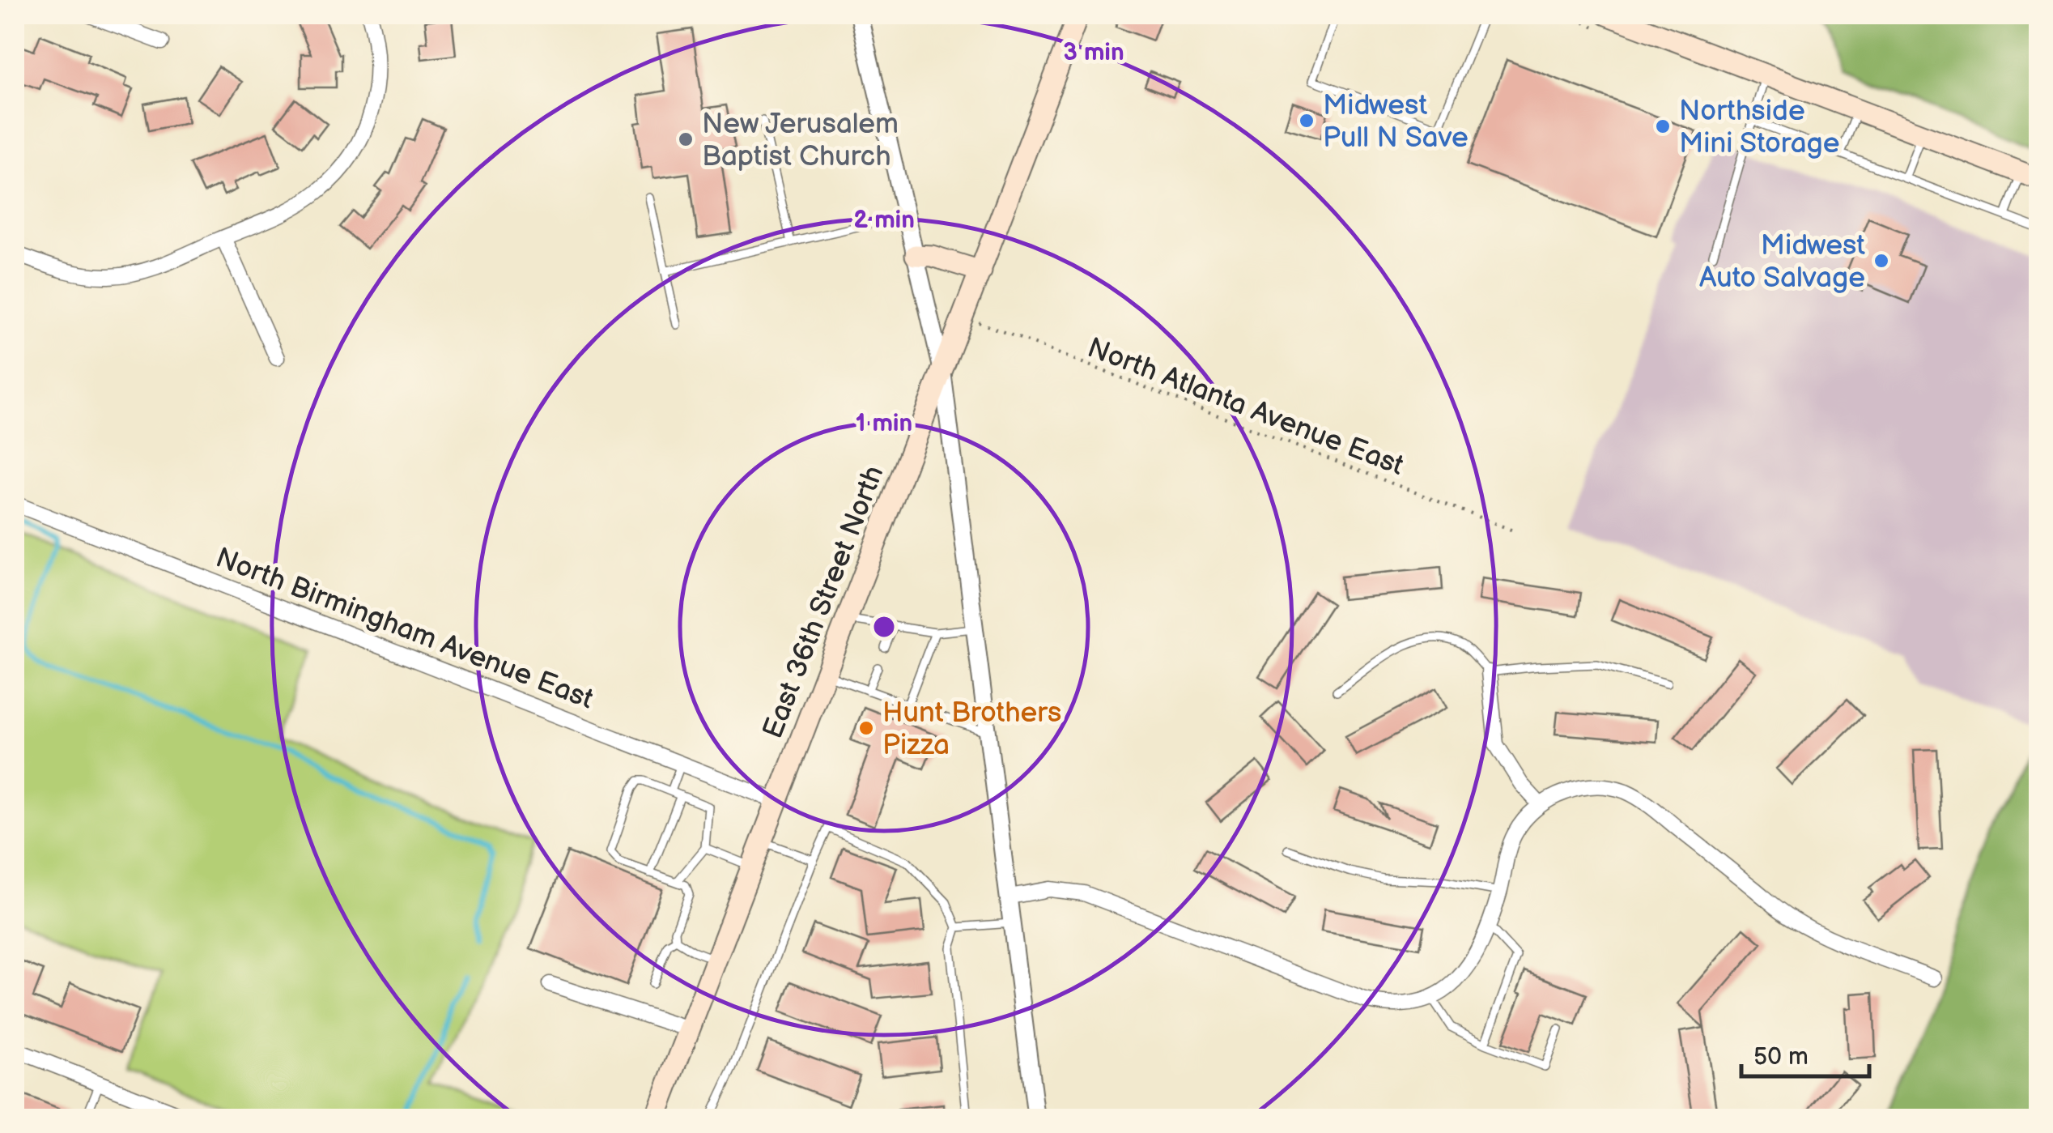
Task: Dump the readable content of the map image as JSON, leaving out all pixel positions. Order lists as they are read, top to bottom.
{
  "streets": {
    "main road": ["East 36th Street North"],
    "street": ["North Birmingham Avenue East"],
    "path": ["North Atlanta Avenue East"]
  },
  "crossings": [
    ["North Atlanta Avenue East", "East 36th Street North"],
    ["East 36th Street North", "North Birmingham Avenue East"]
  ],
  "places": [
    "Midwest Pull N Save",
    "Northside Mini Storage",
    "New Jerusalem Baptist Church",
    "Midwest Auto Salvage",
    "Hunt Brothers Pizza"
  ],
  "scale_bar": "50 m",
  "rings": ["3 min", "2 min", "1 min"]
}
